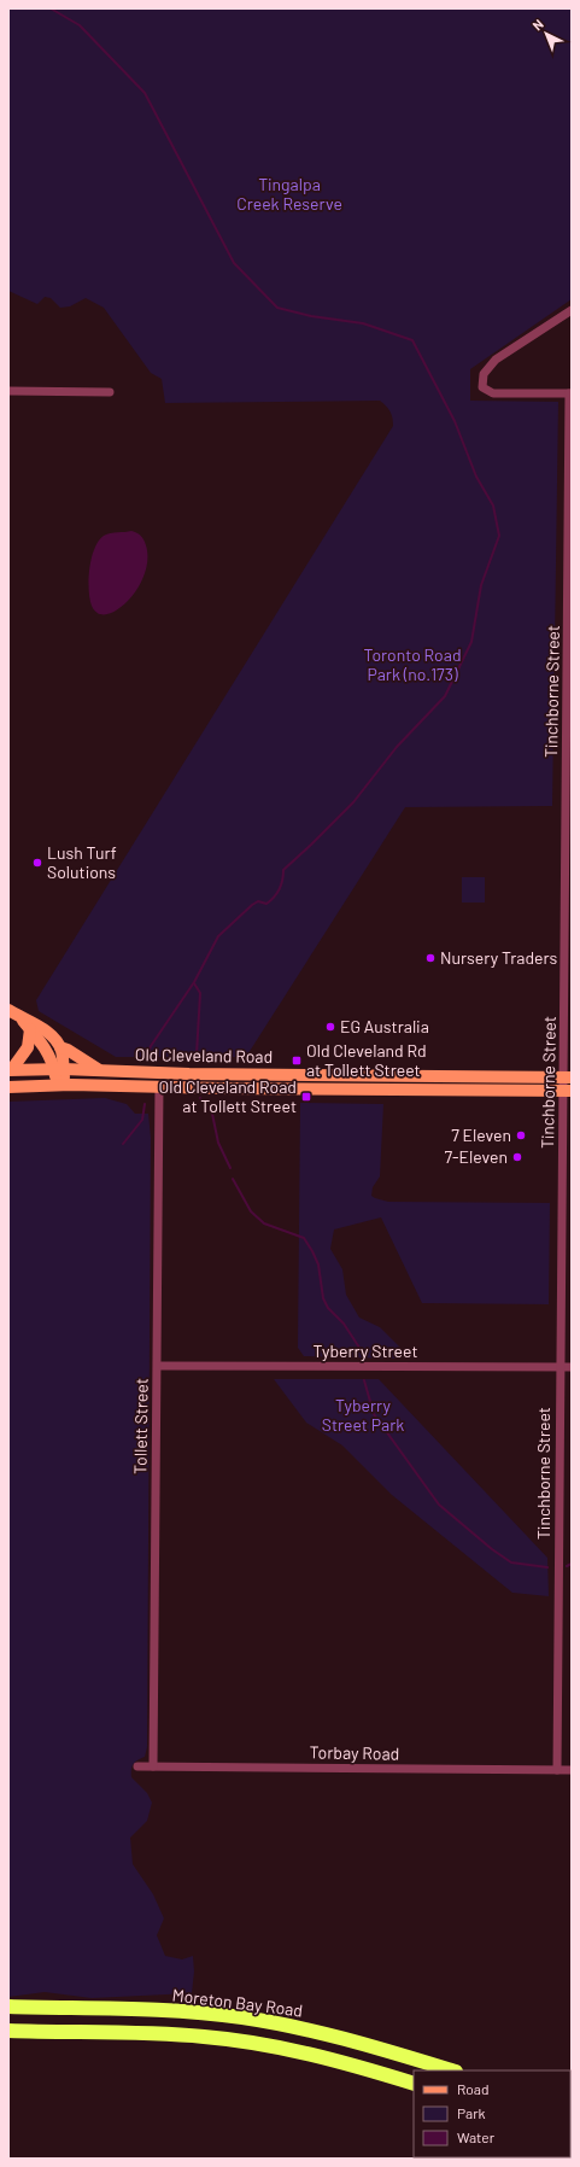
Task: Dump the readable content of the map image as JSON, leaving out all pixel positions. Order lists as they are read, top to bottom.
{
  "streets": {
    "highway": ["Moreton Bay Road"],
    "main road": ["Old Cleveland Road"],
    "street": [
      "Tinchborne Street",
      "Tyberry Street",
      "Tollett Street",
      "Torbay Road"
    ]
  },
  "crossings": [
    ["Tinchborne Street", "Old Cleveland Road"],
    ["Tinchborne Street", "Tyberry Street"],
    ["Tinchborne Street", "Torbay Road"],
    ["Old Cleveland Road", "Tollett Street"],
    ["Tyberry Street", "Tollett Street"],
    ["Tollett Street", "Torbay Road"]
  ],
  "parks": ["Tingalpa Creek Reserve", "Toronto Road Park (no.173)", "Tyberry Street Park"],
  "places": {
    "other": [
      "Lush Turf Solutions",
      "Nursery Traders",
      "EG Australia",
      "7 Eleven",
      "7-Eleven"
    ],
    "transit": ["Old Cleveland Rd at Tollett Street", "Old Cleveland Road at Tollett Street"]
  },
  "legend": ["Road", "Park", "Water"],
  "north": "top left"
}
